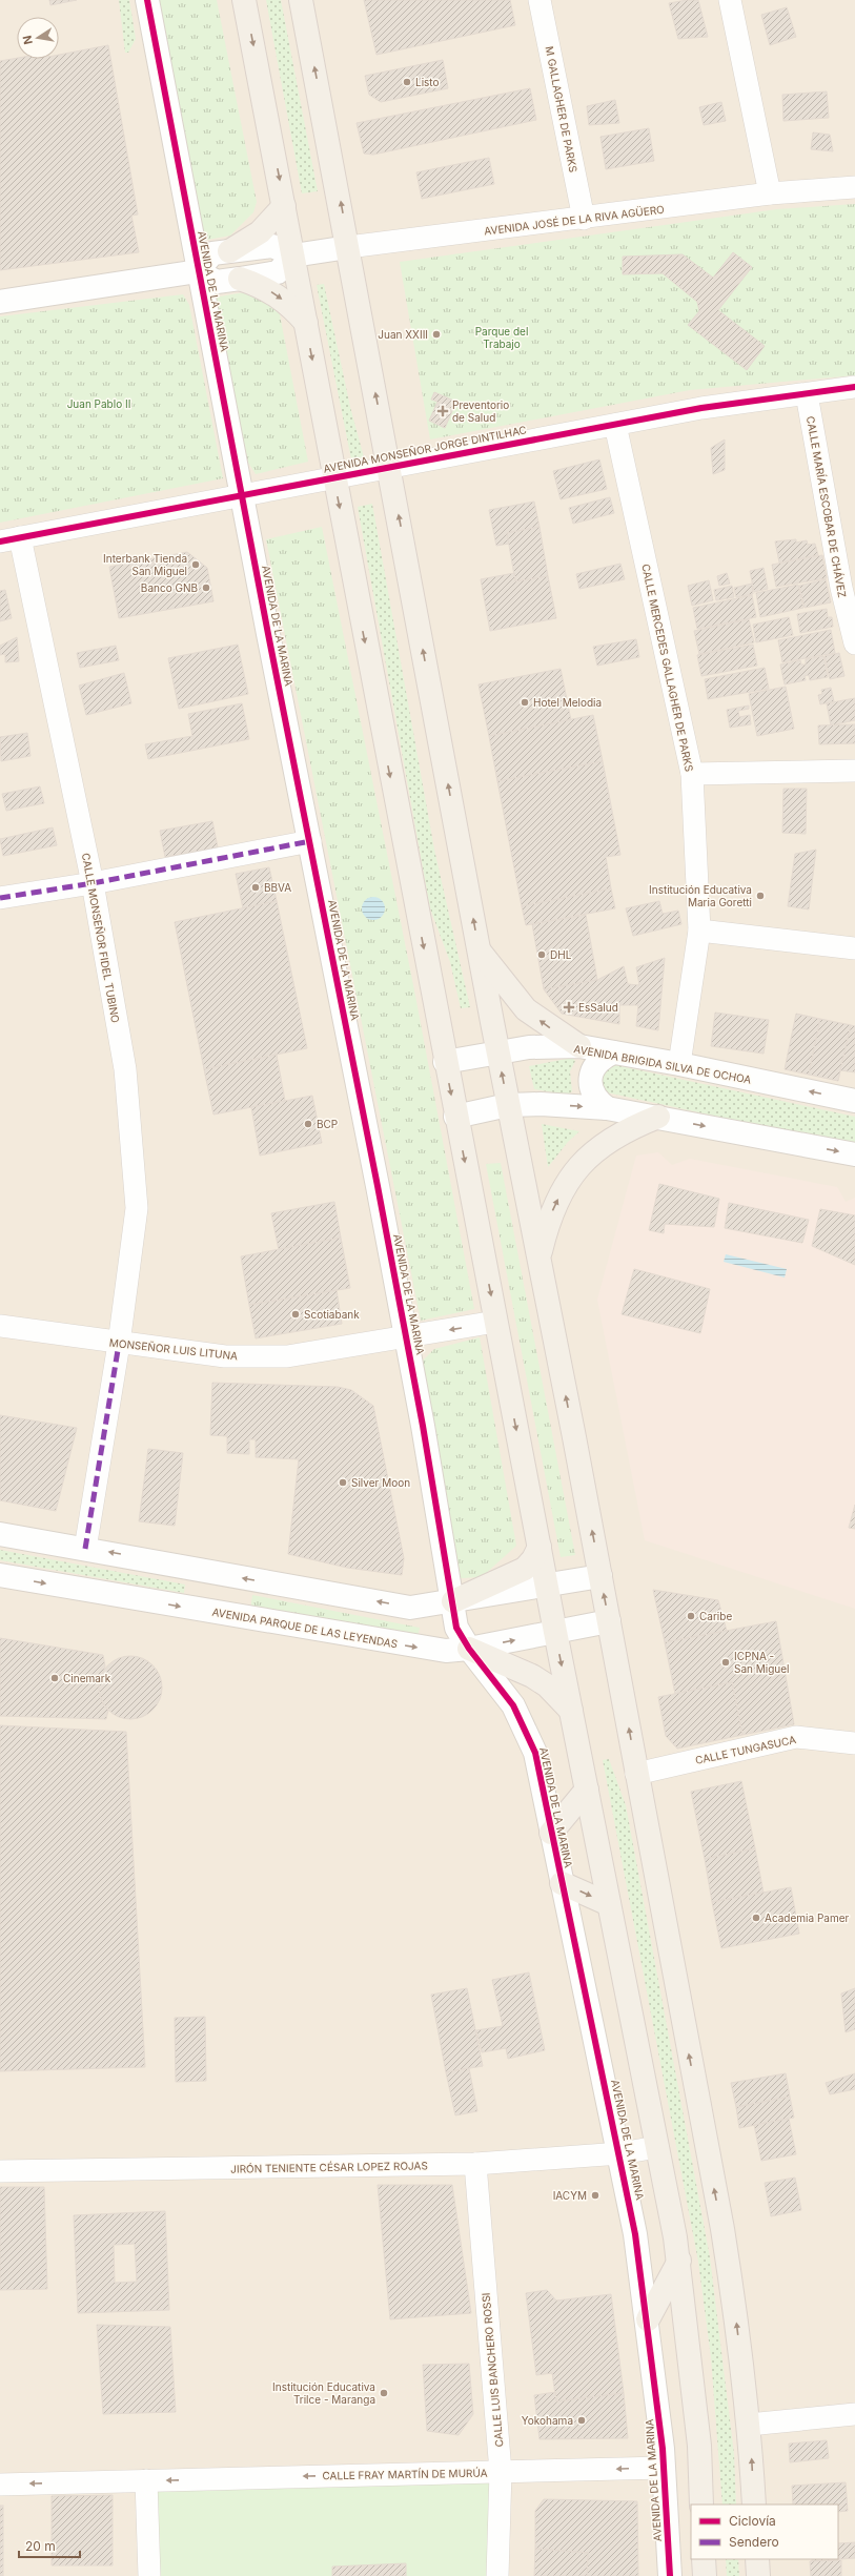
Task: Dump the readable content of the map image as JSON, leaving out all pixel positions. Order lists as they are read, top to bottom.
{
  "streets": {
    "street": [
      "M GALLAGHER DE PARKS",
      "AVENIDA JOSÉ DE LA RIVA AGÜERO",
      "AVENIDA DE LA MARINA",
      "AVENIDA MONSEÑOR JORGE DINTILHAC",
      "CALLE MARÍA ESCOBAR DE CHÁVEZ",
      "CALLE MERCEDES GALLAGHER DE PARKS",
      "CALLE MONSEÑOR FIDEL TUBINO",
      "AVENIDA BRIGIDA SILVA DE OCHOA",
      "MONSEÑOR LUIS LITUNA",
      "AVENIDA PARQUE DE LAS LEYENDAS",
      "CALLE TUNGASUCA",
      "JIRÓN TENIENTE CÉSAR LOPEZ ROJAS",
      "CALLE LUIS BANCHERO ROSSI",
      "CALLE FRAY MARTÍN DE MURÚA"
    ]
  },
  "crossings": [
    ["M GALLAGHER DE PARKS", "AVENIDA JOSÉ DE LA RIVA AGÜERO"],
    ["AVENIDA DE LA MARINA", "AVENIDA MONSEÑOR JORGE DINTILHAC"],
    ["AVENIDA DE LA MARINA", "MONSEÑOR LUIS LITUNA"],
    ["AVENIDA DE LA MARINA", "AVENIDA PARQUE DE LAS LEYENDAS"],
    ["AVENIDA DE LA MARINA", "JIRÓN TENIENTE CÉSAR LOPEZ ROJAS"],
    ["AVENIDA DE LA MARINA", "CALLE FRAY MARTÍN DE MURÚA"],
    ["AVENIDA MONSEÑOR JORGE DINTILHAC", "CALLE MARÍA ESCOBAR DE CHÁVEZ"],
    ["AVENIDA MONSEÑOR JORGE DINTILHAC", "CALLE MERCEDES GALLAGHER DE PARKS"],
    ["AVENIDA MONSEÑOR JORGE DINTILHAC", "CALLE MONSEÑOR FIDEL TUBINO"],
    ["CALLE MERCEDES GALLAGHER DE PARKS", "AVENIDA BRIGIDA SILVA DE OCHOA"],
    ["CALLE MONSEÑOR FIDEL TUBINO", "MONSEÑOR LUIS LITUNA"],
    ["JIRÓN TENIENTE CÉSAR LOPEZ ROJAS", "CALLE LUIS BANCHERO ROSSI"],
    ["CALLE LUIS BANCHERO ROSSI", "CALLE FRAY MARTÍN DE MURÚA"]
  ],
  "one_way": ["CALLE FRAY MARTÍN DE MURÚA"],
  "parks": ["Parque del Trabajo", "Juan Pablo II"],
  "places": {
    "other": [
      "Listo",
      "Juan XXIII",
      "Interbank Tienda San Miguel",
      "Banco GNB",
      "Hotel Melodia",
      "BBVA",
      "Institución Educativa Maria Goretti",
      "DHL",
      "BCP",
      "Scotiabank",
      "Silver Moon",
      "Caribe",
      "ICPNA - San Miguel",
      "Cinemark",
      "Academia Pamer",
      "IACYM",
      "Institución Educativa Trilce - Maranga",
      "Yokohama"
    ],
    "health": ["Preventorio de Salud", "EsSalud"]
  },
  "legend": ["Ciclovía", "Sendero"],
  "scale_bar": "20 m",
  "north": "left"
}
